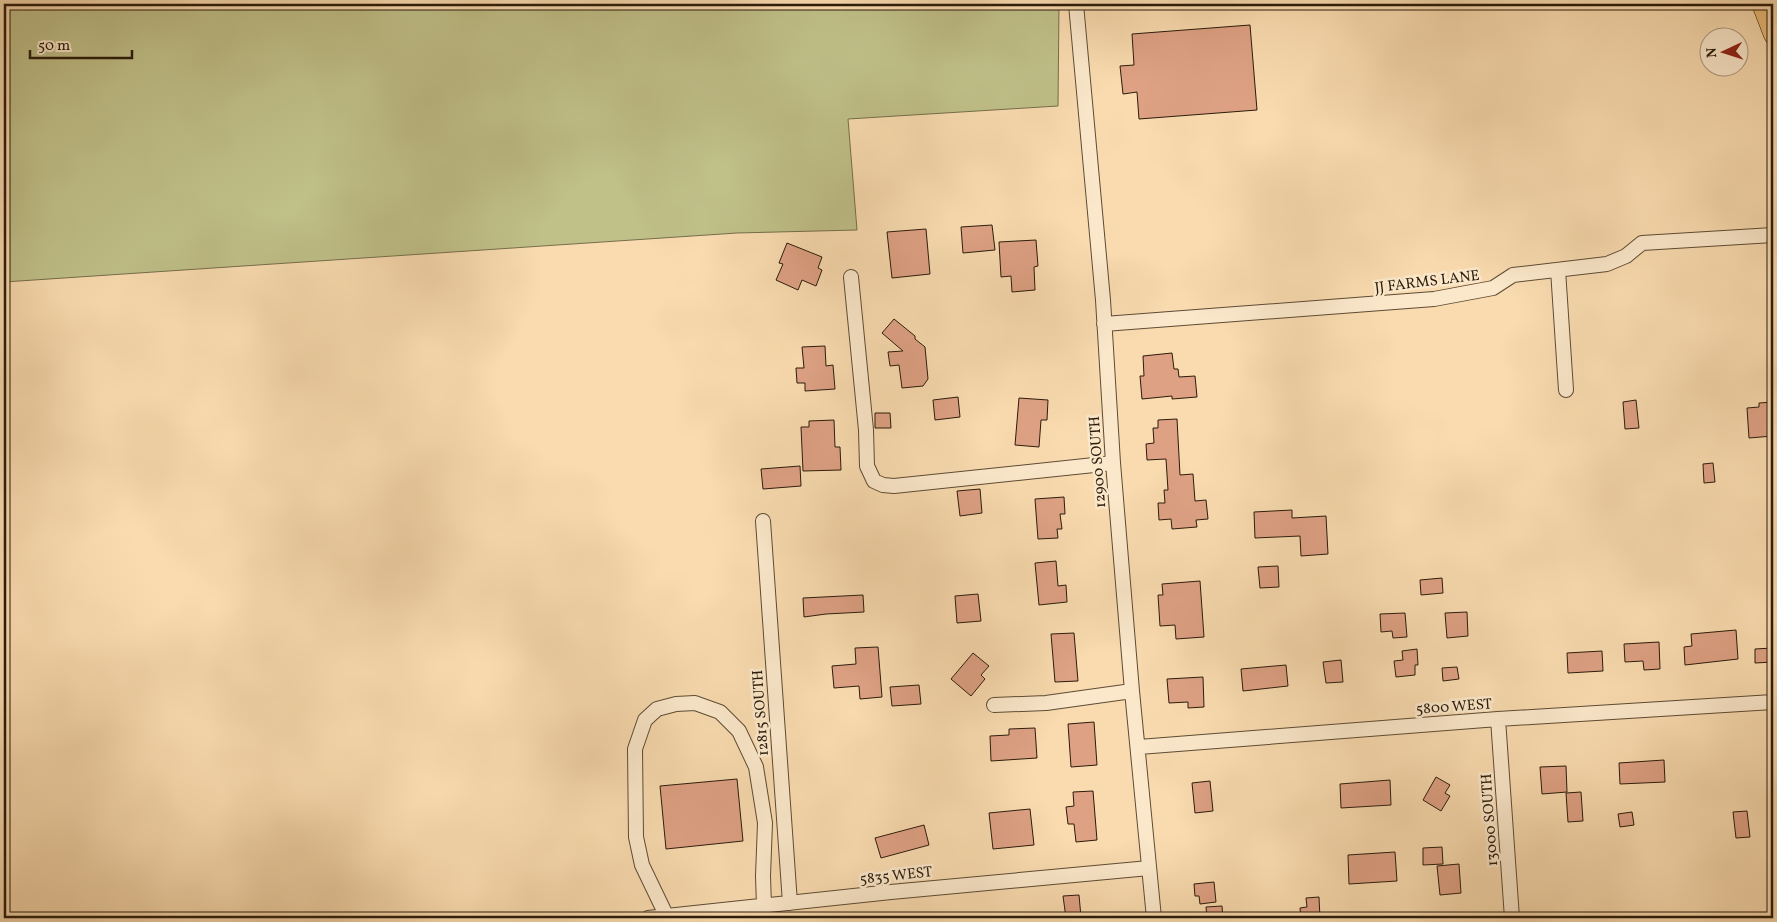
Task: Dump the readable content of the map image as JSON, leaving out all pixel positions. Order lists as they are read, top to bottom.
{
  "streets": {
    "street": [
      "JJ FARMS LANE",
      "12900 SOUTH",
      "5800 WEST",
      "12815 SOUTH",
      "13000 SOUTH",
      "5835 WEST"
    ]
  },
  "crossings": [
    ["JJ FARMS LANE", "12900 SOUTH"],
    ["12900 SOUTH", "5800 WEST"],
    ["12900 SOUTH", "5835 WEST"],
    ["5800 WEST", "13000 SOUTH"],
    ["12815 SOUTH", "5835 WEST"]
  ],
  "scale_bar": "50 m",
  "north": "left"
}
